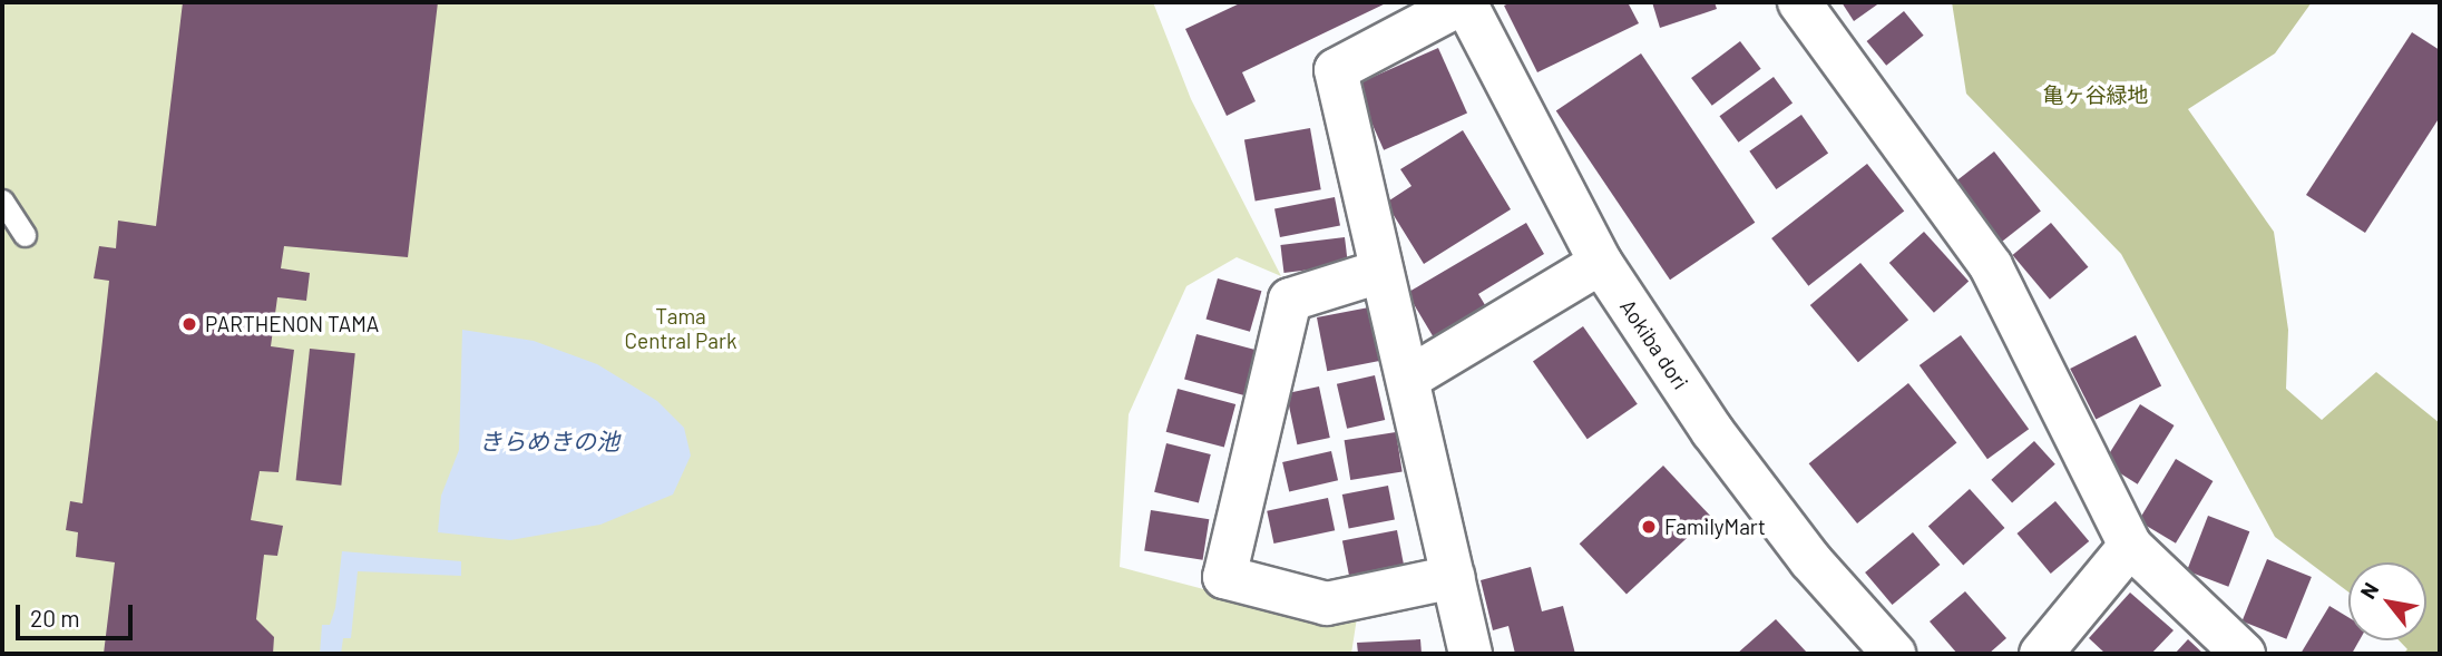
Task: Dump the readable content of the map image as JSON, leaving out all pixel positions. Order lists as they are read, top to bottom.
{
  "streets": {
    "street": ["Aokiba dori"]
  },
  "water": ["きらめきの池"],
  "parks": ["亀ヶ谷緑地", "Tama Central Park"],
  "places": ["PARTHENON TAMA", "FamilyMart"],
  "scale_bar": "20 m",
  "north": "top left"
}
